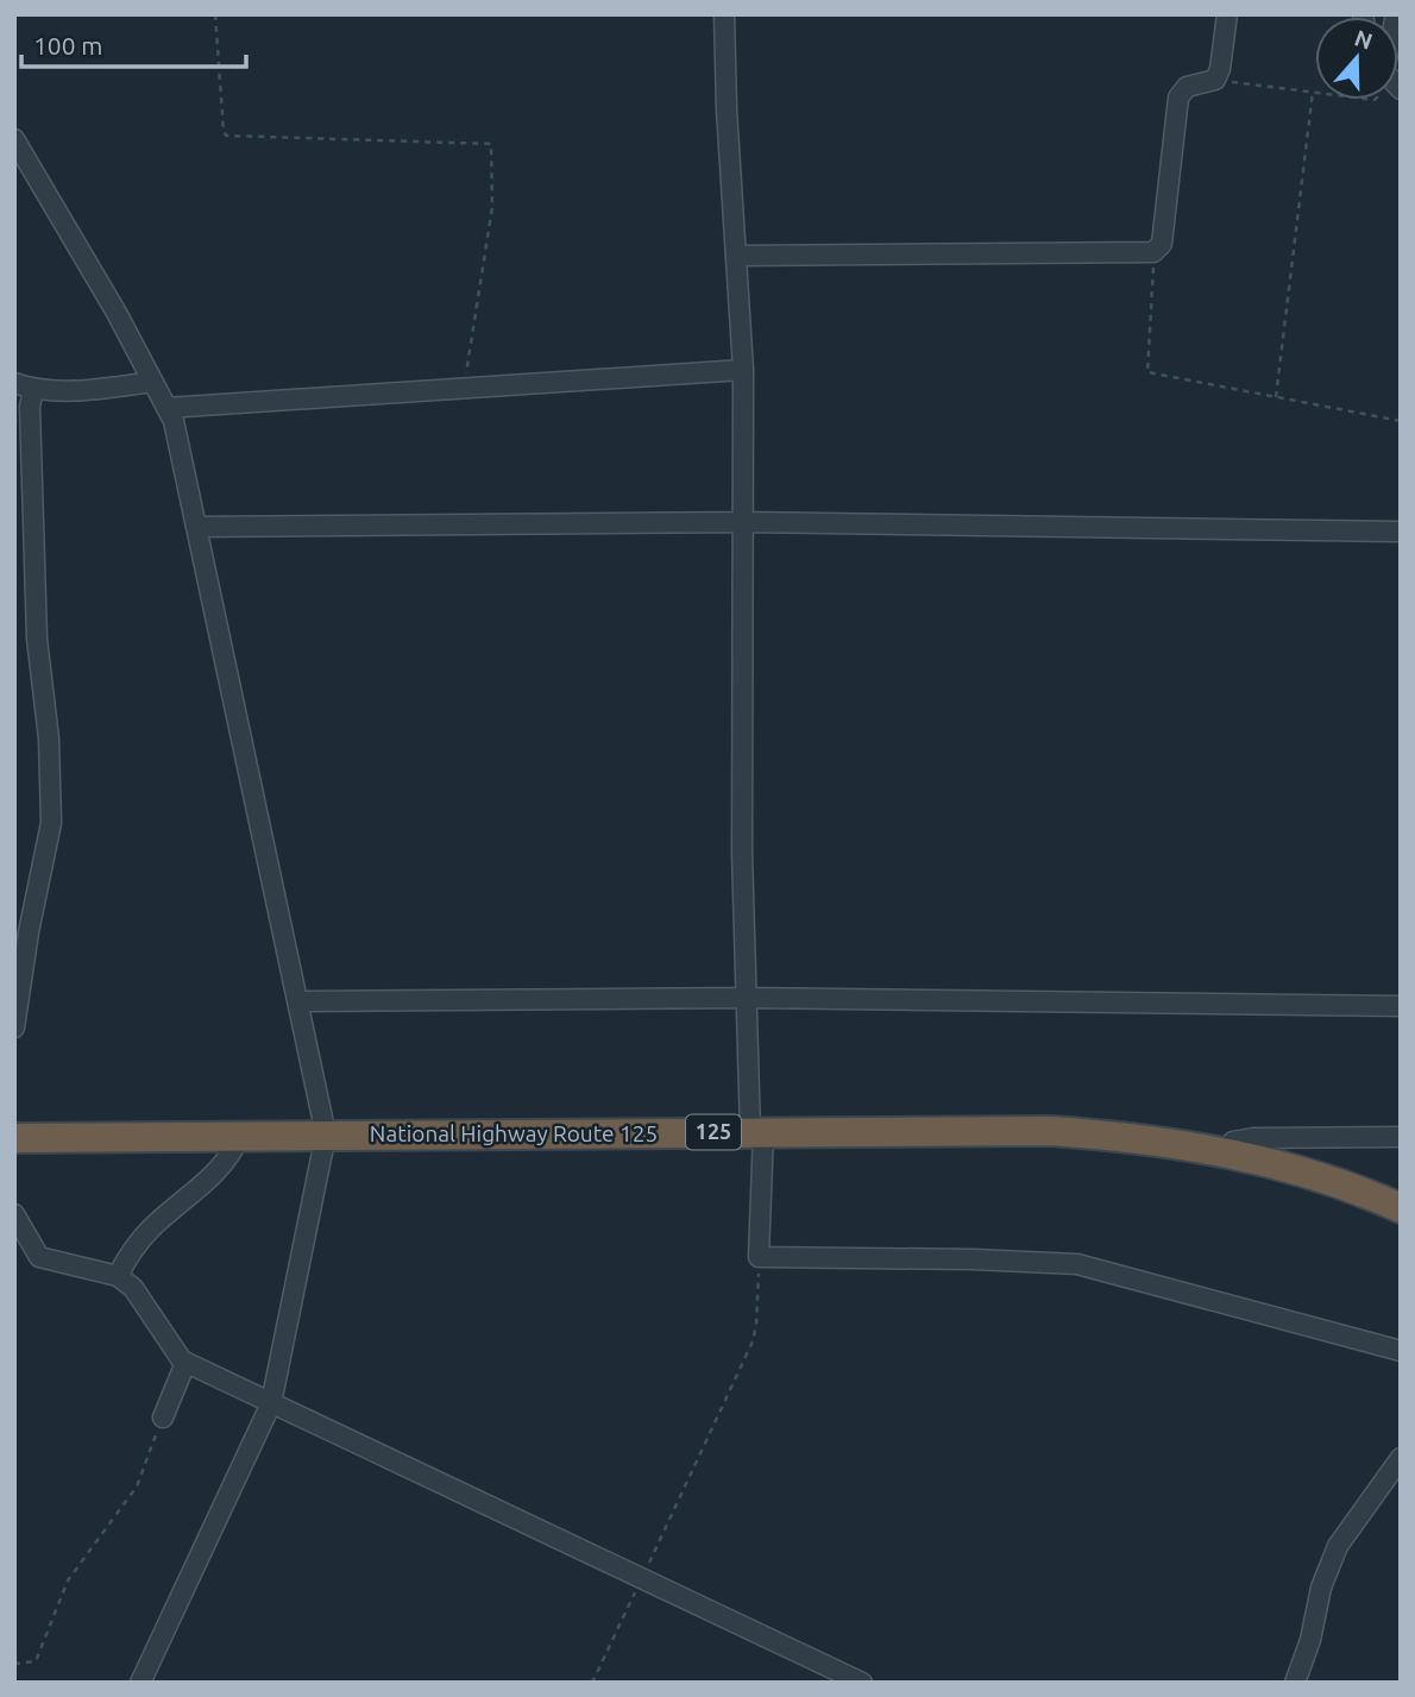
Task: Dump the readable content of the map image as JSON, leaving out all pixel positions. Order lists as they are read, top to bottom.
{
  "streets": {
    "highway": ["125", "National Highway Route 125"]
  },
  "scale_bar": "100 m",
  "north": "top"
}
